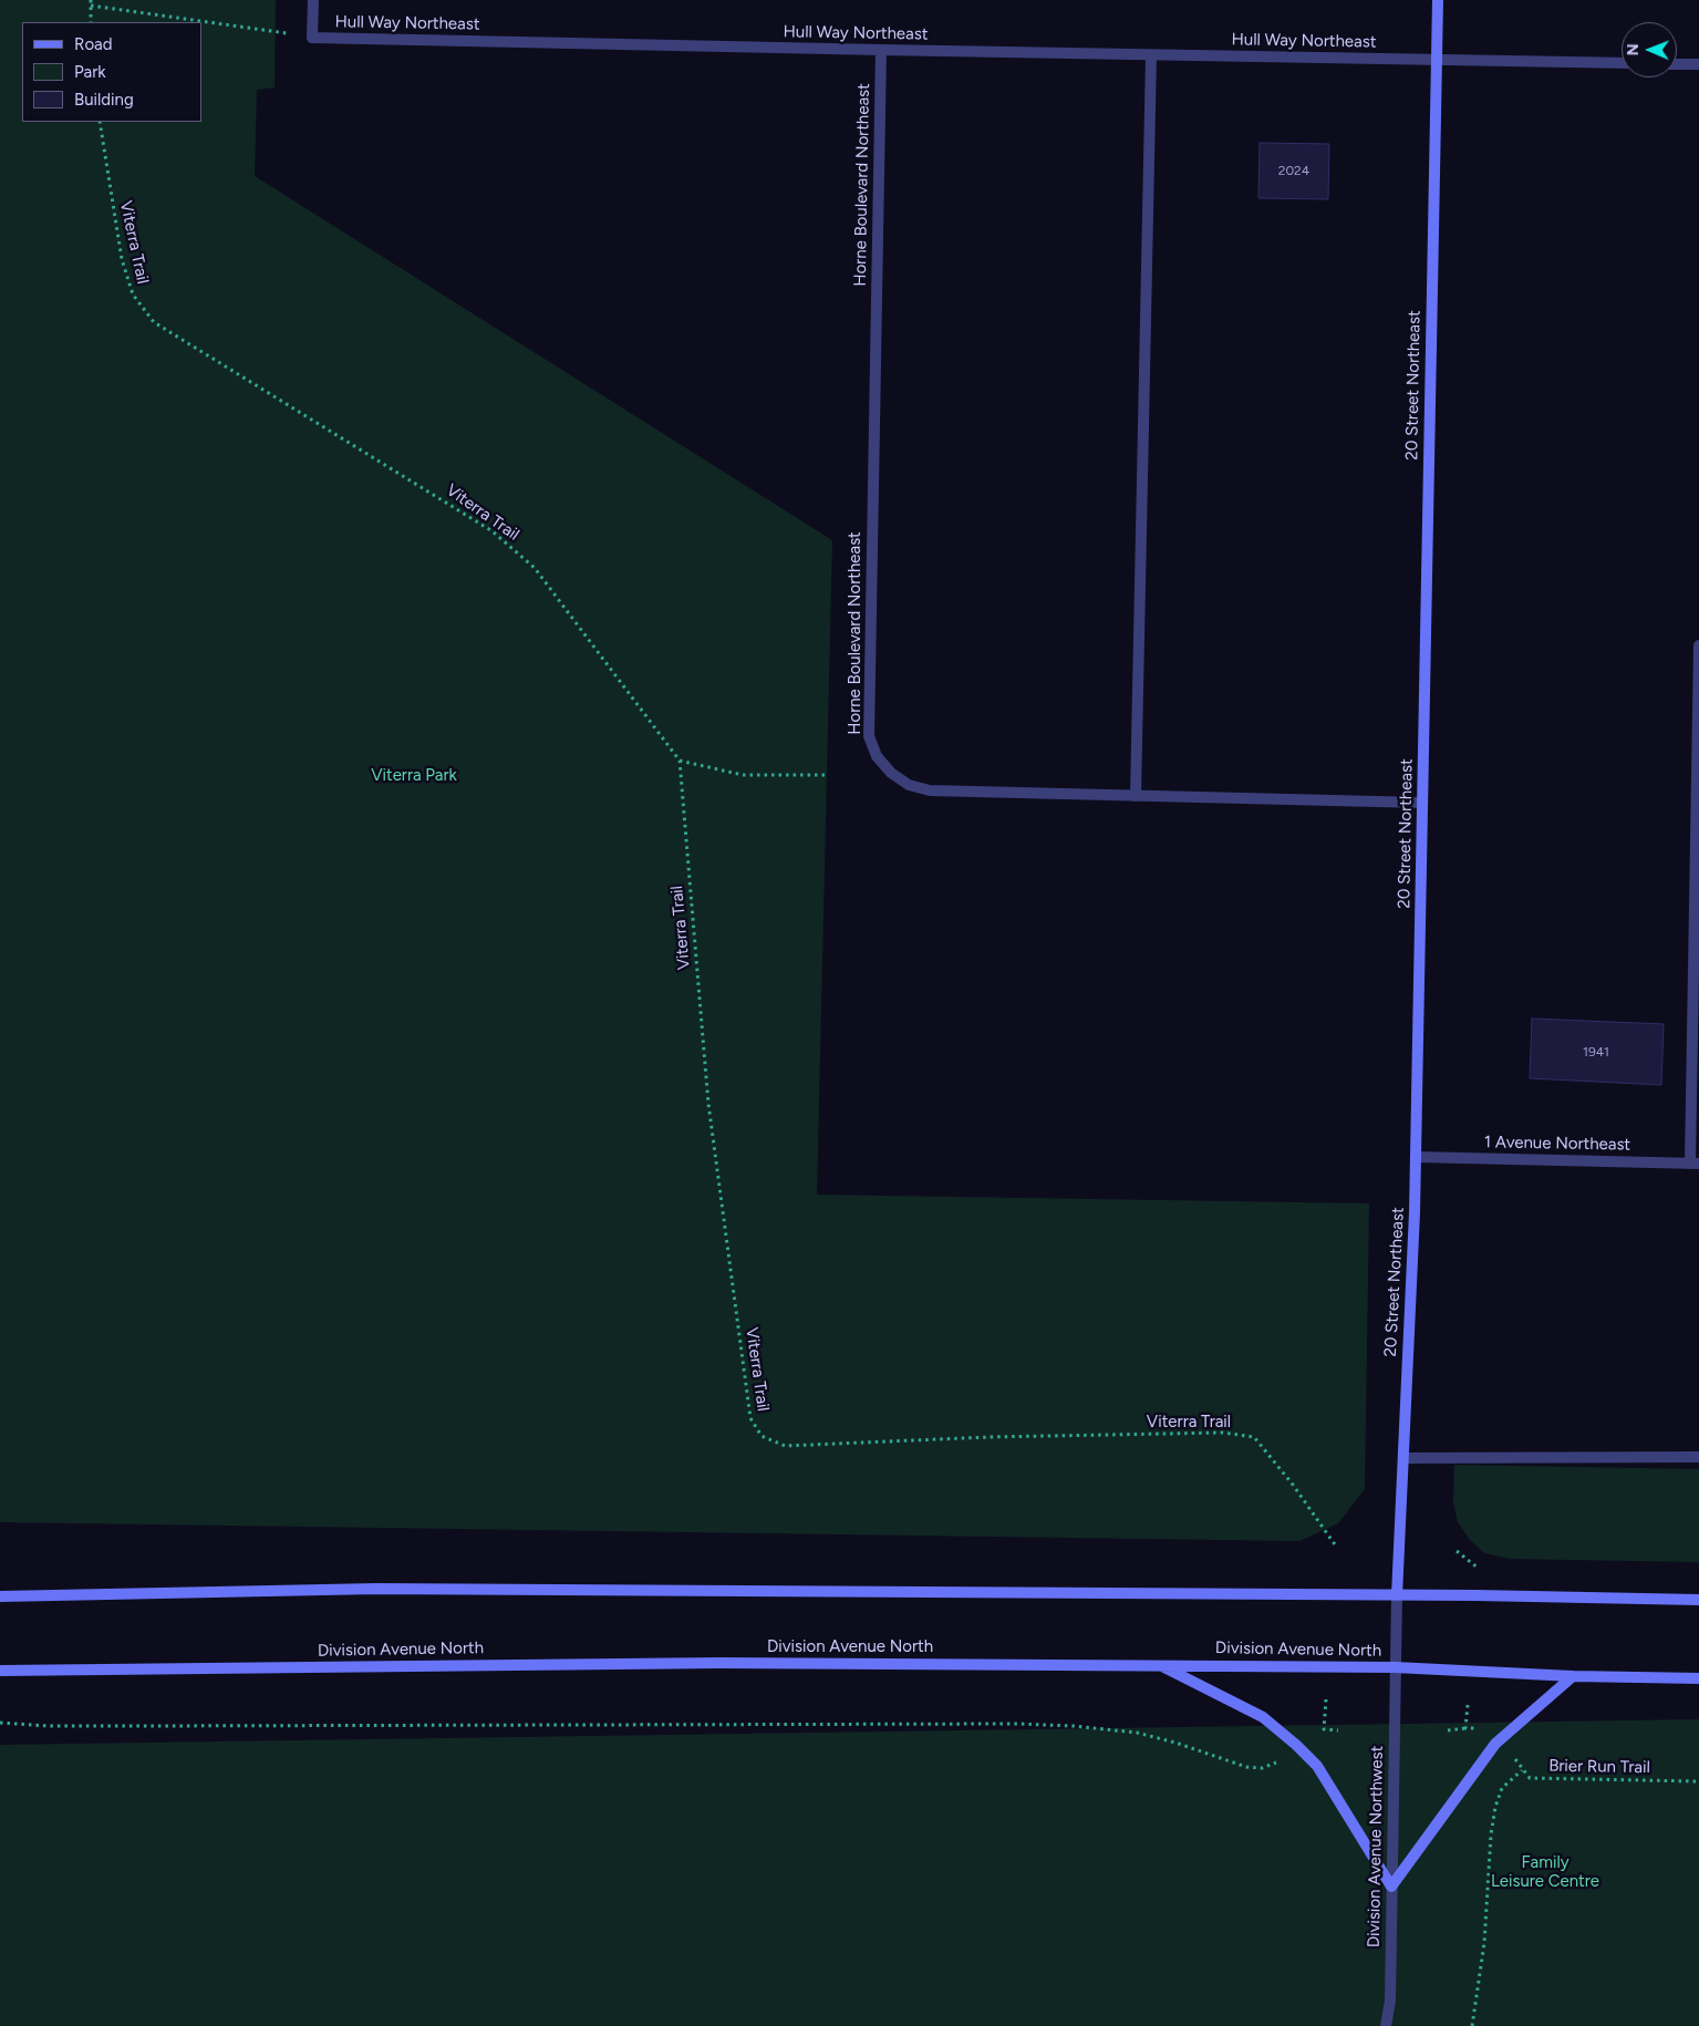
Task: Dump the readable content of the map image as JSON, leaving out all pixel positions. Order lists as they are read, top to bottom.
{
  "streets": {
    "main road": ["20 Street Northeast", "Division Avenue North"],
    "street": [
      "Hull Way Northeast",
      "Horne Boulevard Northeast",
      "1 Avenue Northeast",
      "Division Avenue Northwest"
    ],
    "path": ["Viterra Trail", "Brier Run Trail"]
  },
  "crossings": [
    ["Hull Way Northeast", "Horne Boulevard Northeast"],
    ["Hull Way Northeast", "20 Street Northeast"],
    ["Horne Boulevard Northeast", "20 Street Northeast"],
    ["20 Street Northeast", "1 Avenue Northeast"],
    ["20 Street Northeast", "Division Avenue North"],
    ["20 Street Northeast", "Division Avenue Northwest"],
    ["Division Avenue North", "Division Avenue Northwest"]
  ],
  "parks": ["Viterra Park", "Family Leisure Centre"],
  "house_numbers": ["2024", "1941"],
  "legend": ["Road", "Park", "Building"],
  "north": "left"
}
